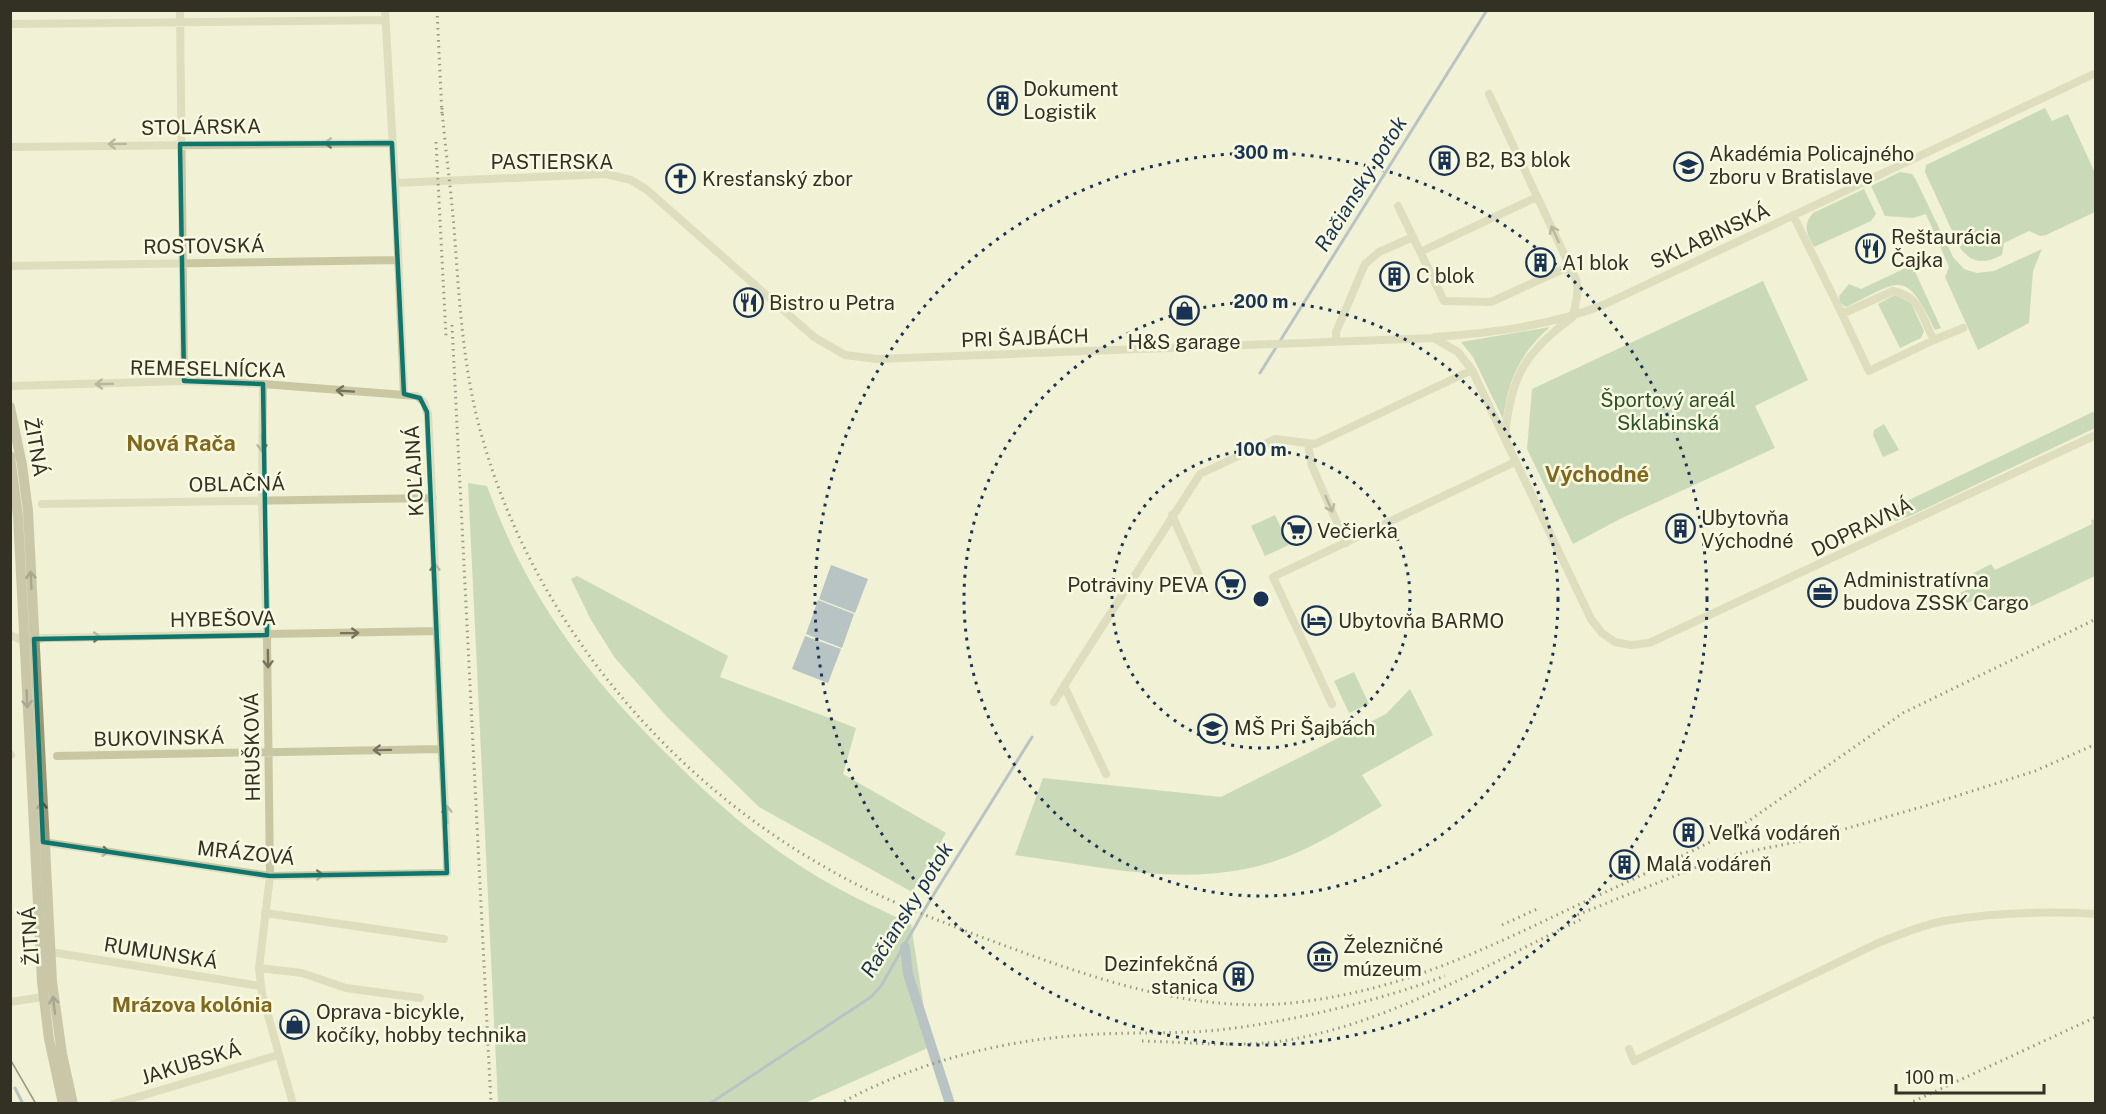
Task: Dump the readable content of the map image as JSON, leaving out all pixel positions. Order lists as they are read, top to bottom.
{
  "streets": {
    "main road": ["ŽITNÁ"],
    "street": [
      "STOLÁRSKA",
      "PASTIERSKA",
      "SKLABINSKÁ",
      "ROSTOVSKÁ",
      "PRI ŠAJBÁCH",
      "REMESELNÍCKA",
      "KOĽAJNÁ",
      "OBLAČNÁ",
      "DOPRAVNÁ",
      "HYBEŠOVA",
      "BUKOVINSKÁ",
      "HRUŠKOVÁ",
      "MRÁZOVÁ",
      "RUMUNSKÁ",
      "JAKUBSKÁ"
    ]
  },
  "crossings": [
    ["PASTIERSKA", "PRI ŠAJBÁCH"],
    ["SKLABINSKÁ", "PRI ŠAJBÁCH"],
    ["REMESELNÍCKA", "KOĽAJNÁ"],
    ["REMESELNÍCKA", "HRUŠKOVÁ"],
    ["ŽITNÁ", "HYBEŠOVA"],
    ["ŽITNÁ", "MRÁZOVÁ"],
    ["KOĽAJNÁ", "OBLAČNÁ"],
    ["KOĽAJNÁ", "HYBEŠOVA"],
    ["KOĽAJNÁ", "BUKOVINSKÁ"],
    ["KOĽAJNÁ", "MRÁZOVÁ"],
    ["OBLAČNÁ", "HRUŠKOVÁ"],
    ["HYBEŠOVA", "HRUŠKOVÁ"],
    ["BUKOVINSKÁ", "HRUŠKOVÁ"],
    ["HRUŠKOVÁ", "MRÁZOVÁ"],
    ["HRUŠKOVÁ", "RUMUNSKÁ"],
    ["HRUŠKOVÁ", "JAKUBSKÁ"]
  ],
  "one_way": [
    "STOLÁRSKA",
    "REMESELNÍCKA",
    "KOĽAJNÁ",
    "HYBEŠOVA",
    "BUKOVINSKÁ"
  ],
  "districts": ["Nová Rača", "Východné", "Mrázova kolónia"],
  "water": ["Račiansky potok"],
  "parks": ["Športový areál Sklabinská"],
  "places": {
    "building": [
      "Dokument Logistik",
      "B2, B3 blok",
      "A1 blok",
      "C blok",
      "Ubytovňa Východné",
      "Veľká vodáreň",
      "Malá vodáreň",
      "Dezinfekčná stanica"
    ],
    "school or university": ["Akadémia Policajného zboru v Bratislave", "MŠ Pri Šajbách"],
    "church": ["Kresťanský zbor"],
    "restaurant": ["Reštaurácia Čajka", "Bistro u Petra"],
    "shop": ["H&S garage", "Oprava - bicykle, kočíky, hobby technika"],
    "supermarket": ["Večierka", "Potraviny PEVA"],
    "office": ["Administratívna budova ZSSK Cargo"],
    "hotel": ["Ubytovňa BARMO"],
    "museum": ["Železničné múzeum"]
  },
  "scale_bar": "100 m",
  "rings": ["300 m", "200 m", "100 m"]
}
